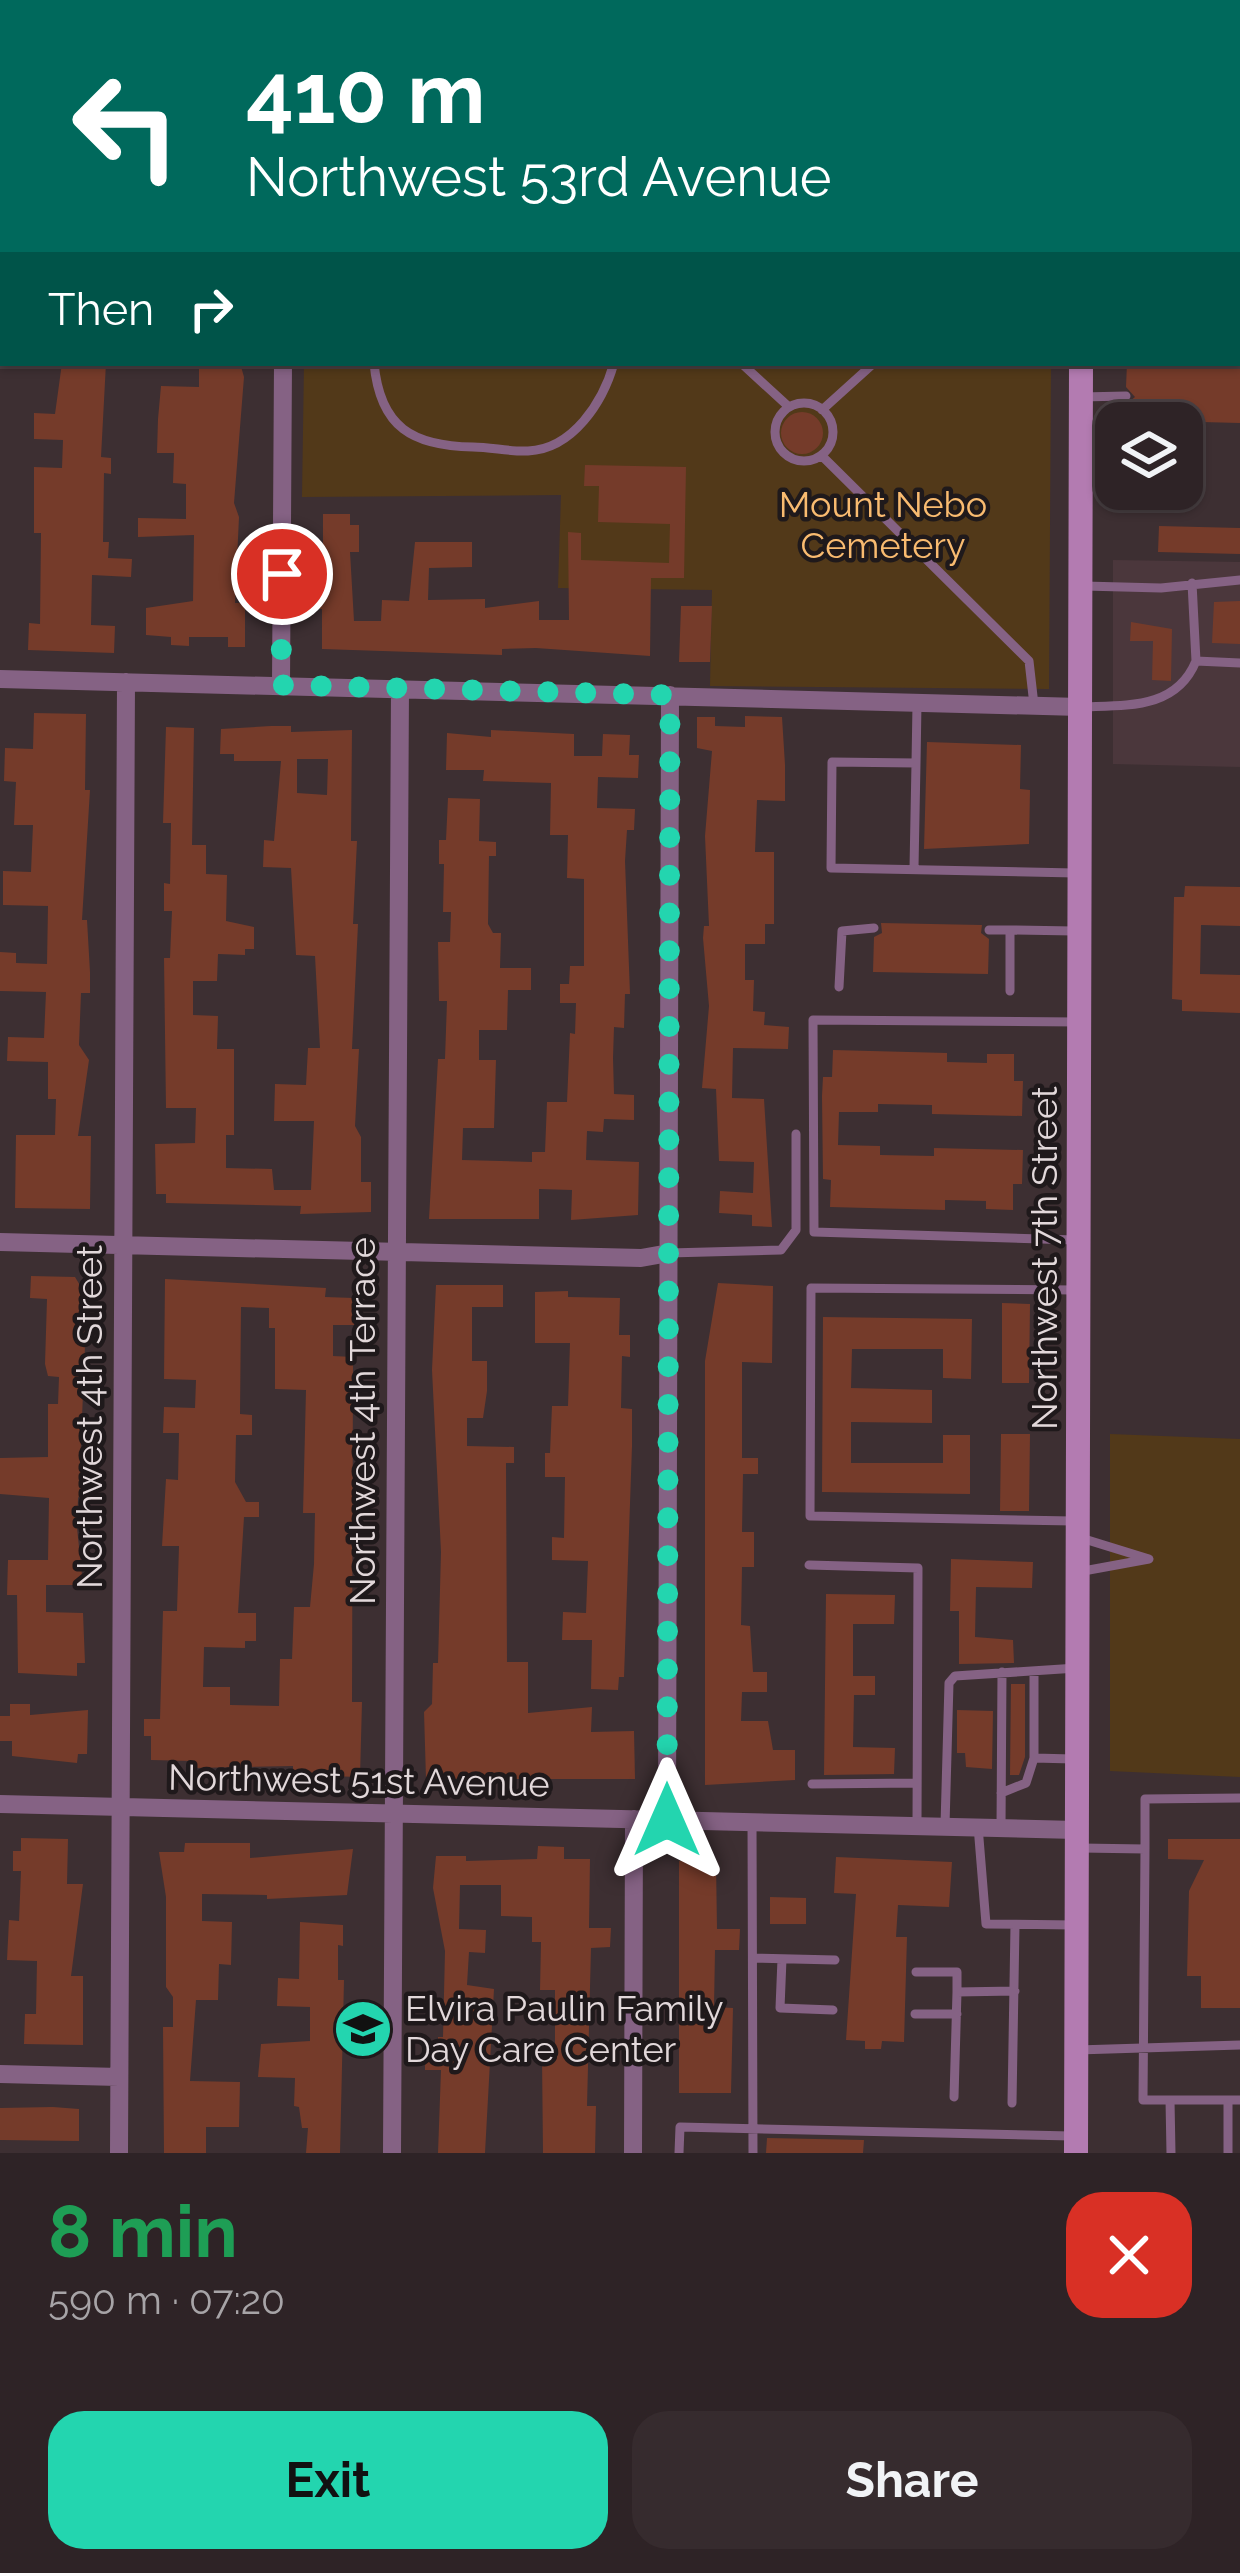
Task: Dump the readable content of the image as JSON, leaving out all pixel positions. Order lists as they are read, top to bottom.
{
  "streets": {
    "main road": ["Northwest 7th Street"],
    "street": ["Northwest 4th Street", "Northwest 4th Terrace", "Northwest 51st Avenue"]
  },
  "crossings": [
    ["Northwest 7th Street", "Northwest 51st Avenue"],
    ["Northwest 4th Street", "Northwest 51st Avenue"],
    ["Northwest 4th Terrace", "Northwest 51st Avenue"]
  ],
  "parks": ["Mount Nebo Cemetery"],
  "places": {
    "school or university": ["Elvira Paulin Family Day Care Center"]
  },
  "page": {
    "turn": ["410 m", "Northwest 53rd Avenue"],
    "then": "Then",
    "heading": ["8 min", "590 m · 07:20"],
    "buttons": ["Exit", "Share"]
  }
}
